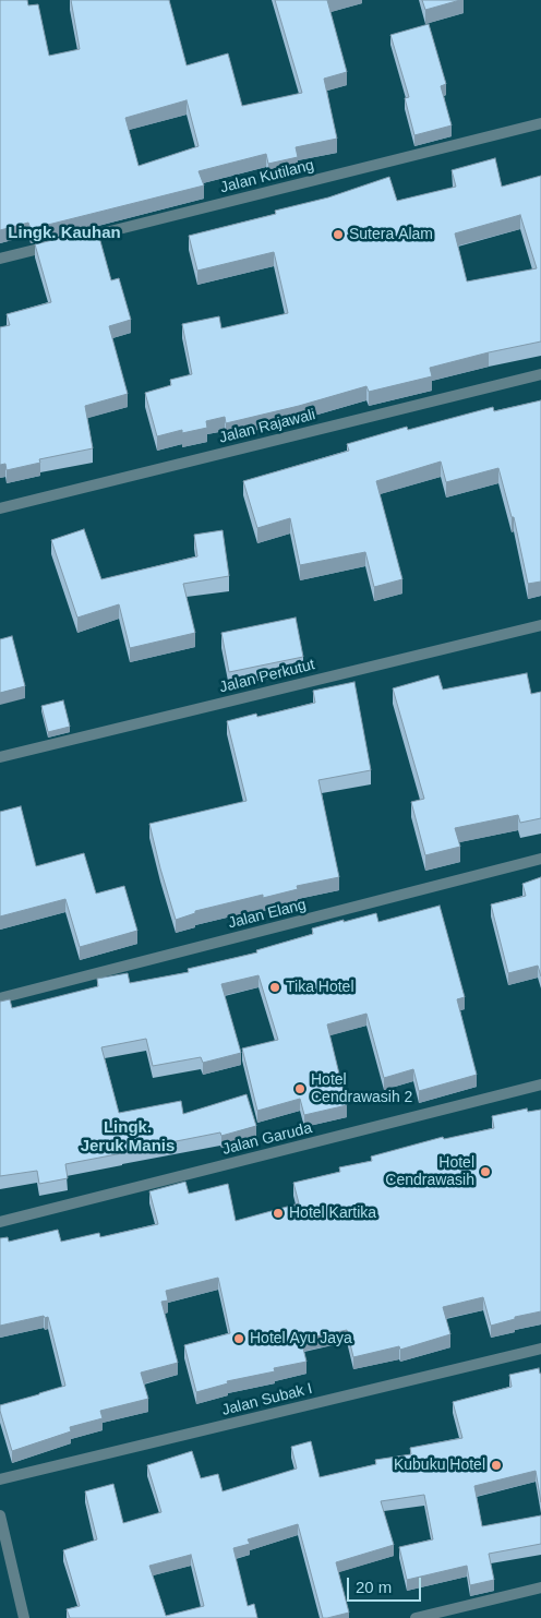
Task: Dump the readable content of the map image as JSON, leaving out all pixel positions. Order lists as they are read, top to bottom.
{
  "streets": {
    "street": [
      "Jalan Kutilang",
      "Jalan Rajawali",
      "Jalan Perkutut",
      "Jalan Elang",
      "Jalan Garuda",
      "Jalan Subak I"
    ]
  },
  "districts": ["Lingk. Kauhan", "Lingk. Jeruk Manis"],
  "places": [
    "Sutera Alam",
    "Tika Hotel",
    "Hotel Cendrawasih 2",
    "Hotel Cendrawasih",
    "Hotel Kartika",
    "Hotel Ayu Jaya",
    "Kubuku Hotel"
  ],
  "scale_bar": "20 m"
}
